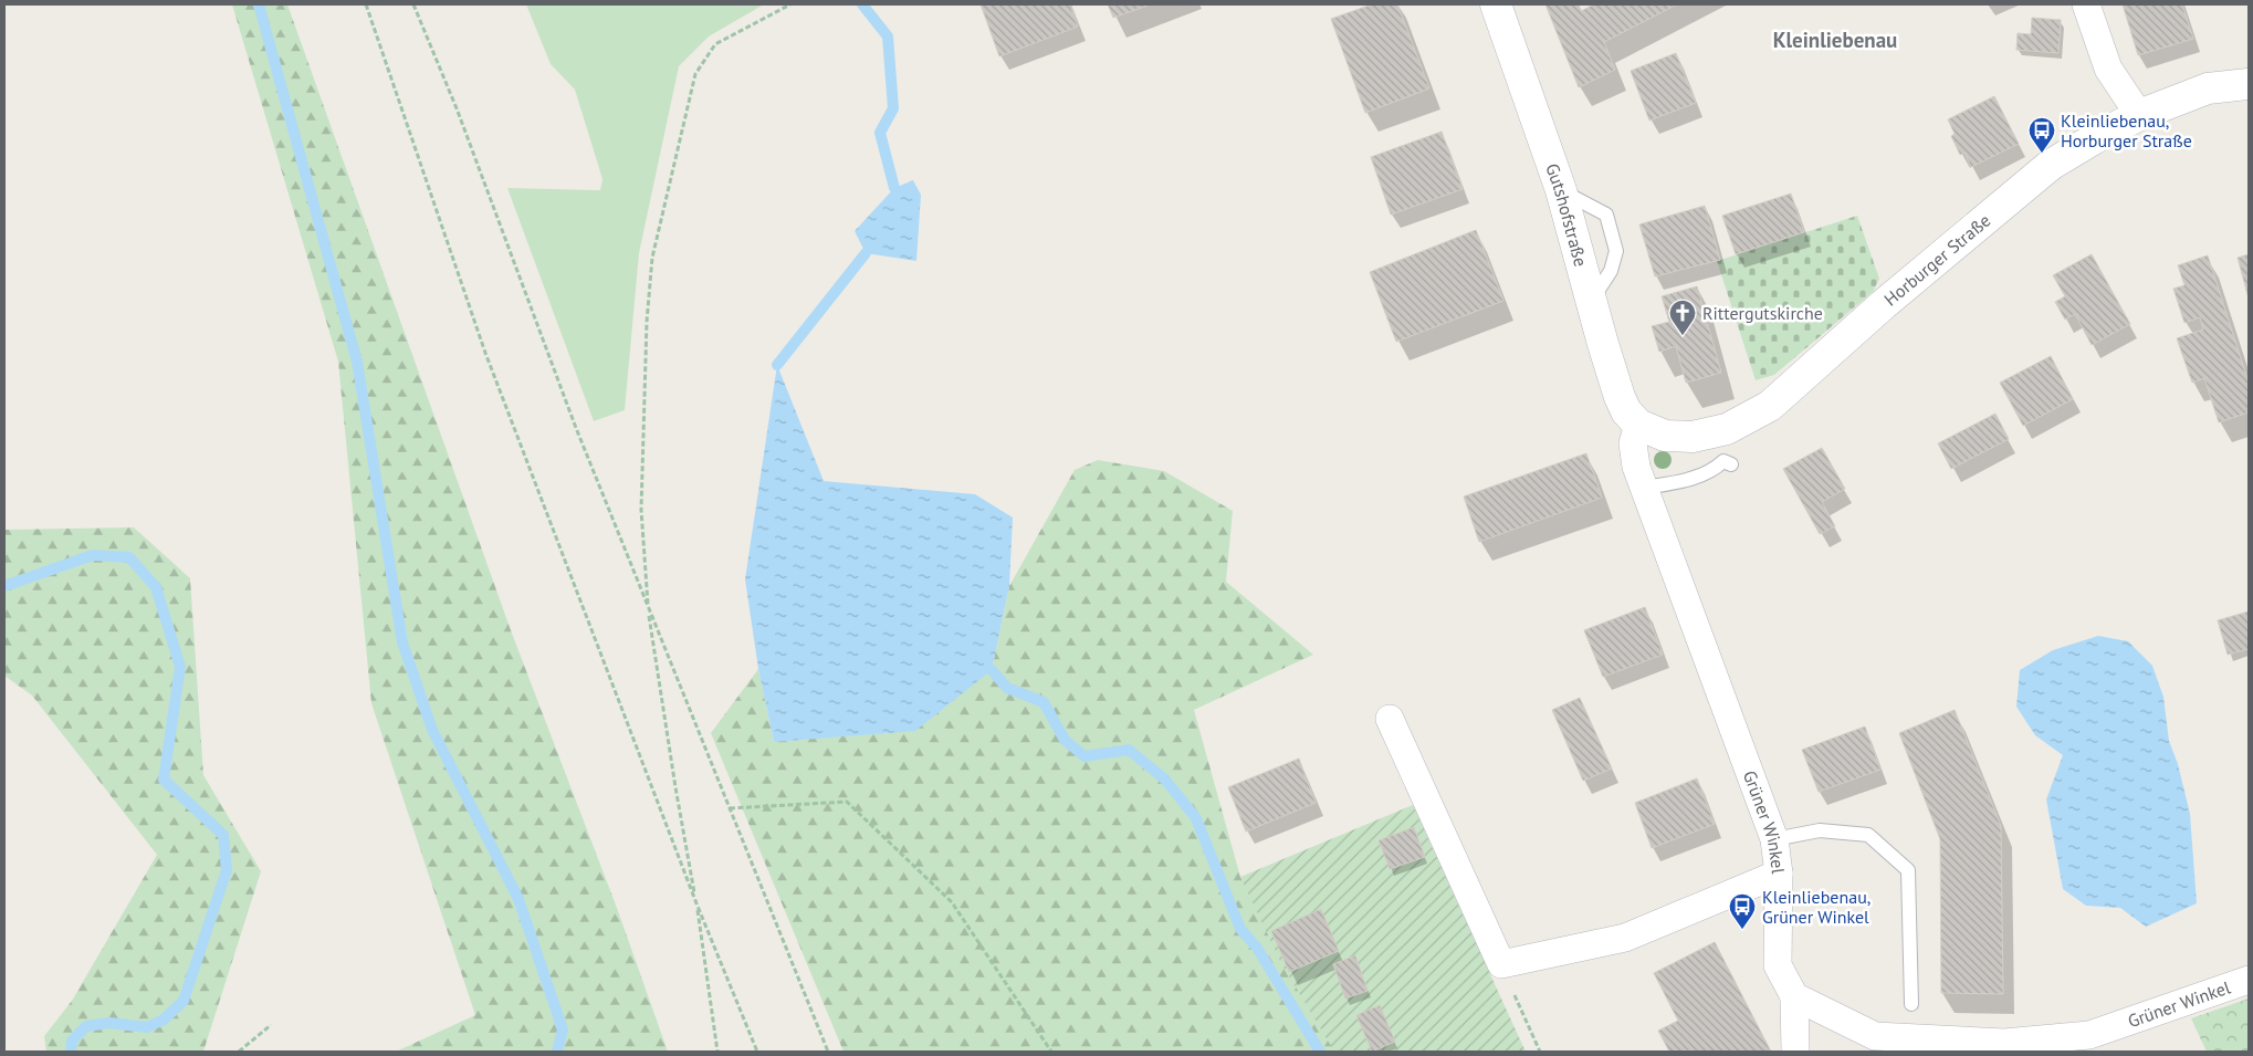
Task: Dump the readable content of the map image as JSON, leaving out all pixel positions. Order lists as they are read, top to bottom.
{
  "streets": {
    "street": ["Gutshofstraße", "Horburger Straße", "Grüner Winkel"]
  },
  "crossings": [
    ["Gutshofstraße", "Horburger Straße"],
    ["Gutshofstraße", "Grüner Winkel"],
    ["Horburger Straße", "Grüner Winkel"]
  ],
  "districts": ["Kleinliebenau"],
  "places": {
    "bus stop": ["Kleinliebenau, Horburger Straße", "Kleinliebenau, Grüner Winkel"],
    "church": ["Rittergutskirche"]
  }
}
